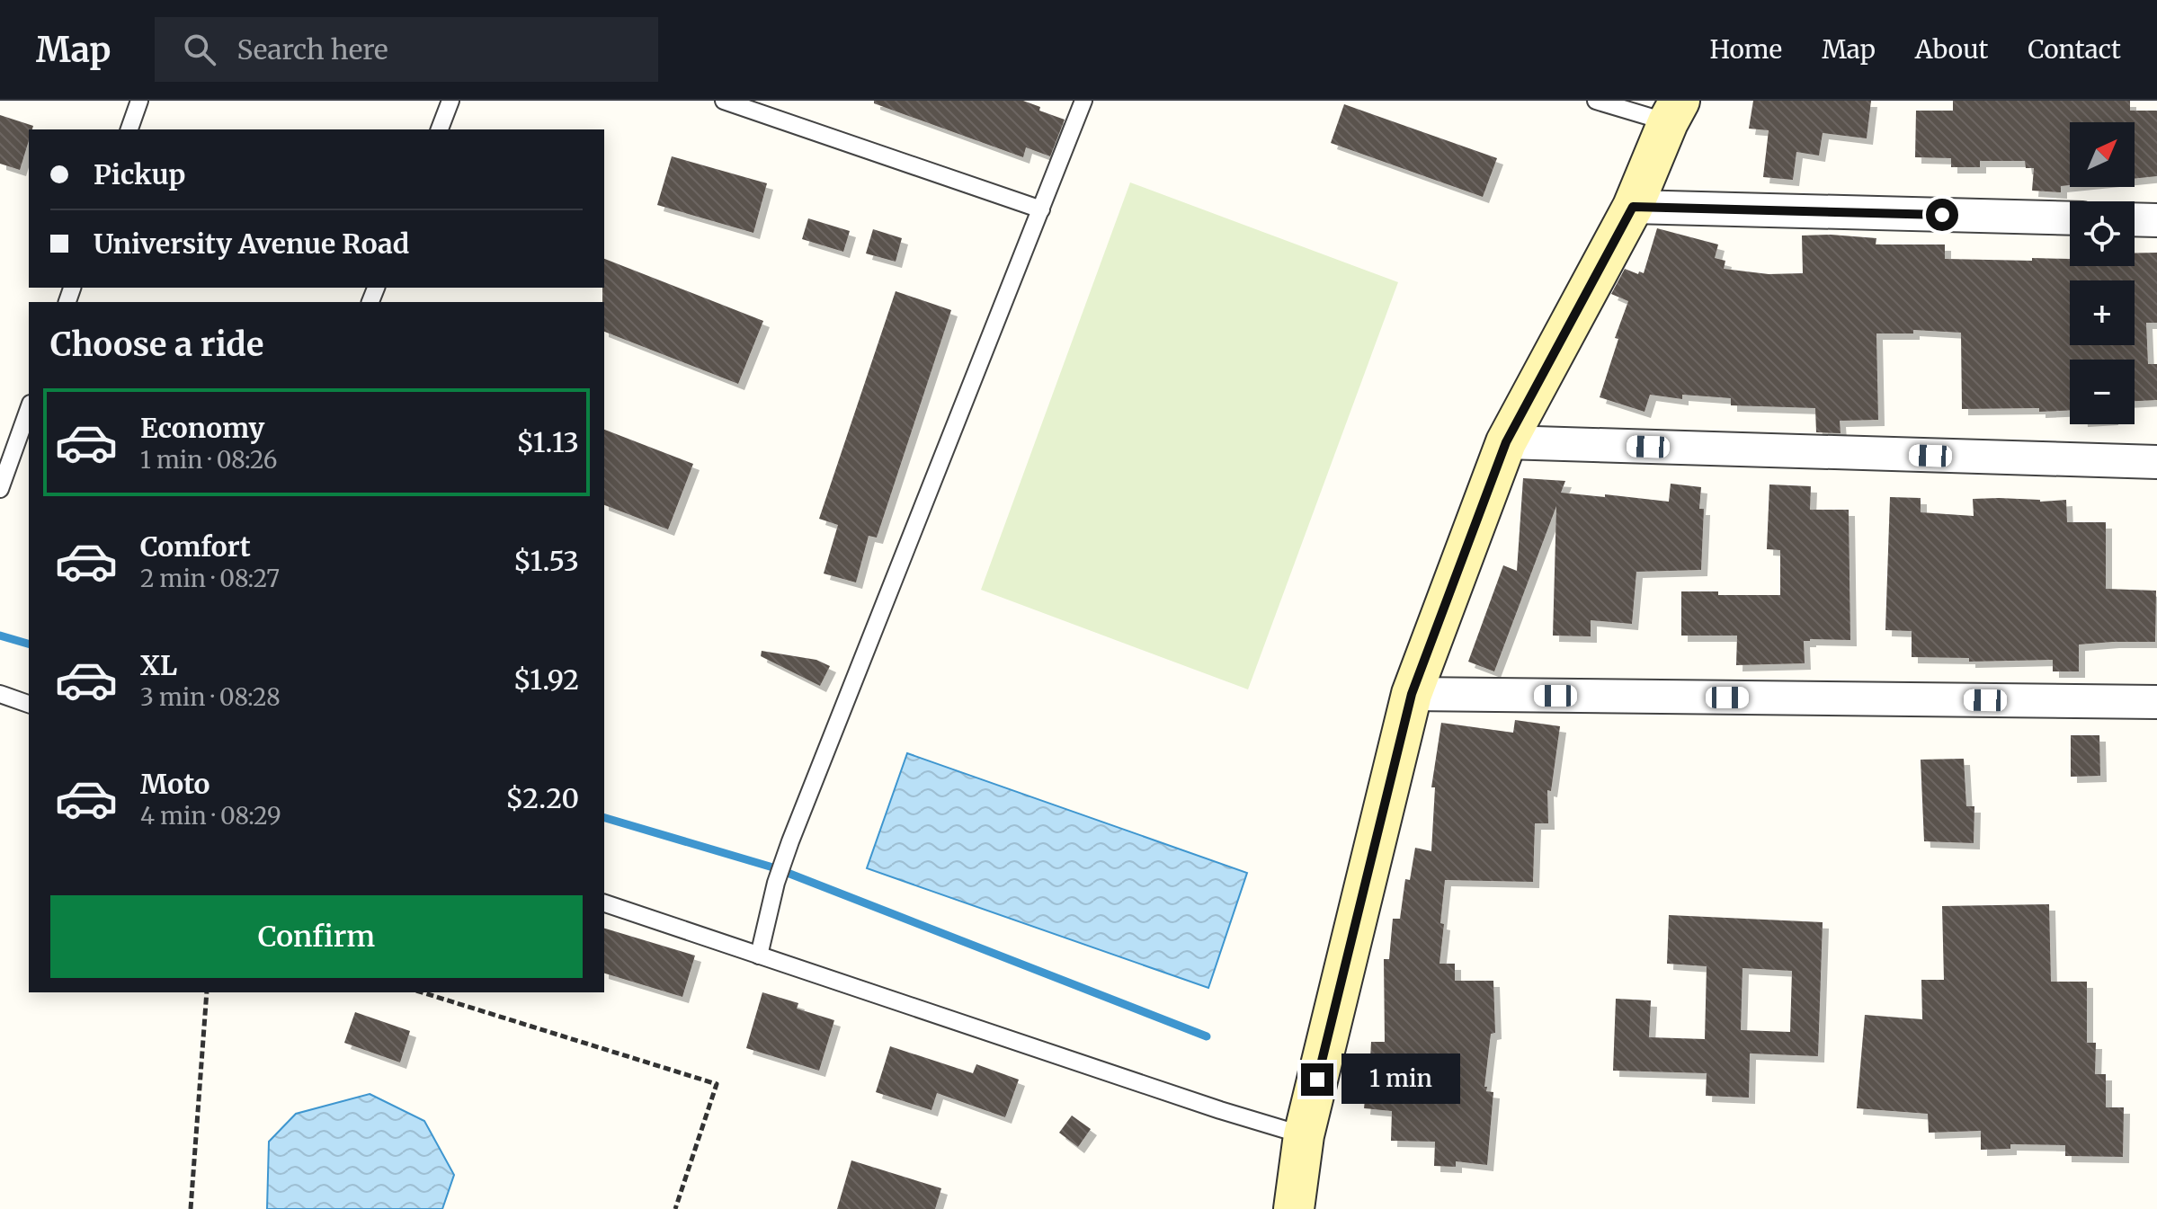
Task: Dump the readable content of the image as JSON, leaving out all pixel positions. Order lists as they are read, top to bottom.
{
  "north": "top right",
  "page": {
    "header": "Map",
    "search": "Search here",
    "nav": [
      "Home",
      "Map",
      "About",
      "Contact"
    ],
    "map_buttons": ["+", "−"],
    "banner": ["Pickup", "University Avenue Road"],
    "heading": "Choose a ride",
    "list": [
      {
        "name": "Economy",
        "note": "1 min · 08:26",
        "value": "$1.13"
      },
      {
        "name": "Comfort",
        "note": "2 min · 08:27",
        "value": "$1.53"
      },
      {
        "name": "XL",
        "note": "3 min · 08:28",
        "value": "$1.92"
      },
      {
        "name": "Moto",
        "note": "4 min · 08:29",
        "value": "$2.20"
      }
    ],
    "buttons": "Confirm",
    "bubble": "1 min"
  }
}
